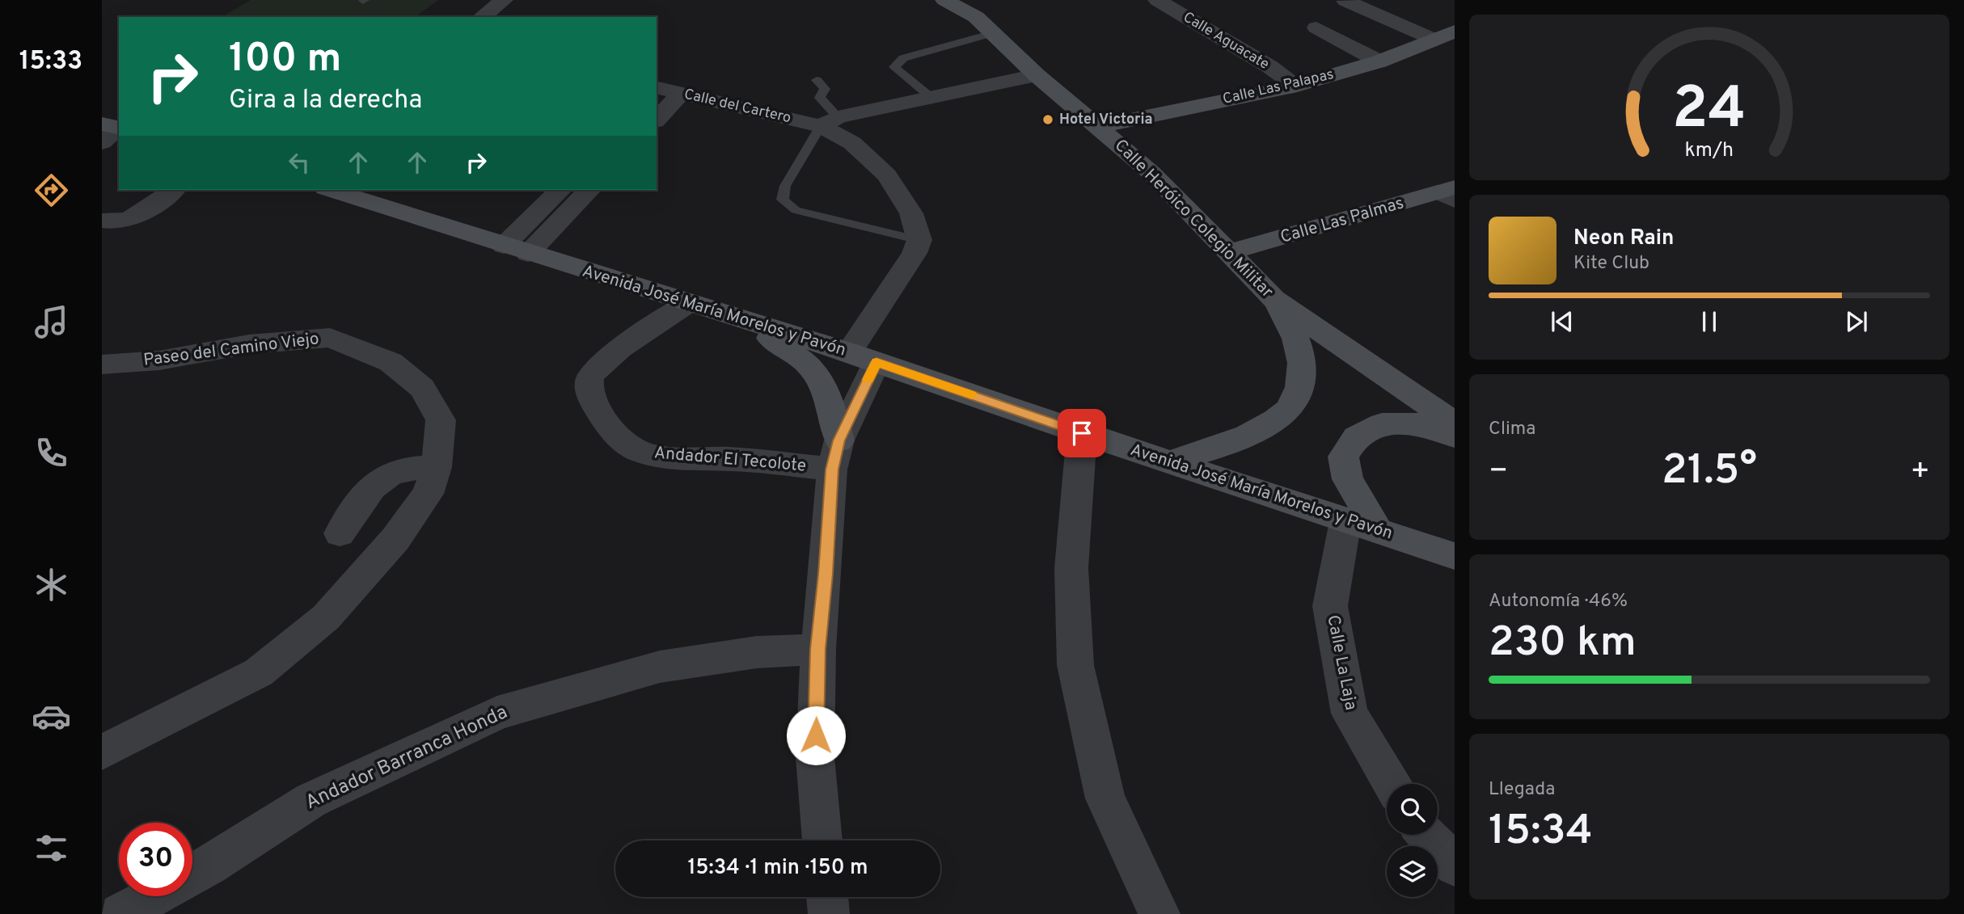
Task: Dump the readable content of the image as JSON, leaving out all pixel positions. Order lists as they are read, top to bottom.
{
  "streets": {
    "main road": [
      "Calle Las Palapas",
      "Calle Heróico Colegio Militar",
      "Calle Las Palmas",
      "Avenida José María Morelos y Pavón"
    ],
    "street": [
      "Calle Aguacate",
      "Calle del Cartero",
      "Paseo del Camino Viejo",
      "Andador El Tecolote",
      "Calle La Laja",
      "Andador Barranca Honda"
    ]
  },
  "crossings": [
    ["Calle Aguacate", "Calle Las Palapas"],
    ["Calle Las Palapas", "Calle Heróico Colegio Militar"],
    ["Calle Heróico Colegio Militar", "Calle Las Palmas"],
    ["Avenida José María Morelos y Pavón", "Andador El Tecolote"],
    ["Avenida José María Morelos y Pavón", "Calle La Laja"]
  ],
  "places": ["Hotel Victoria"],
  "page": {
    "tabs": "15:33",
    "turn": ["100 m", "Gira a la derecha"],
    "song": ["Neon Rain", "Kite Club"],
    "tile": [
      "Clima",
      ["Autonomía · 46%", "230 km"],
      ["Llegada", "15:34"]
    ],
    "heat": ["−", "21.5°", "+"],
    "limit": "30",
    "trip": "15:34 · 1 min · 150 m",
    "gauge": ["24", "km/h"]
  }
}
